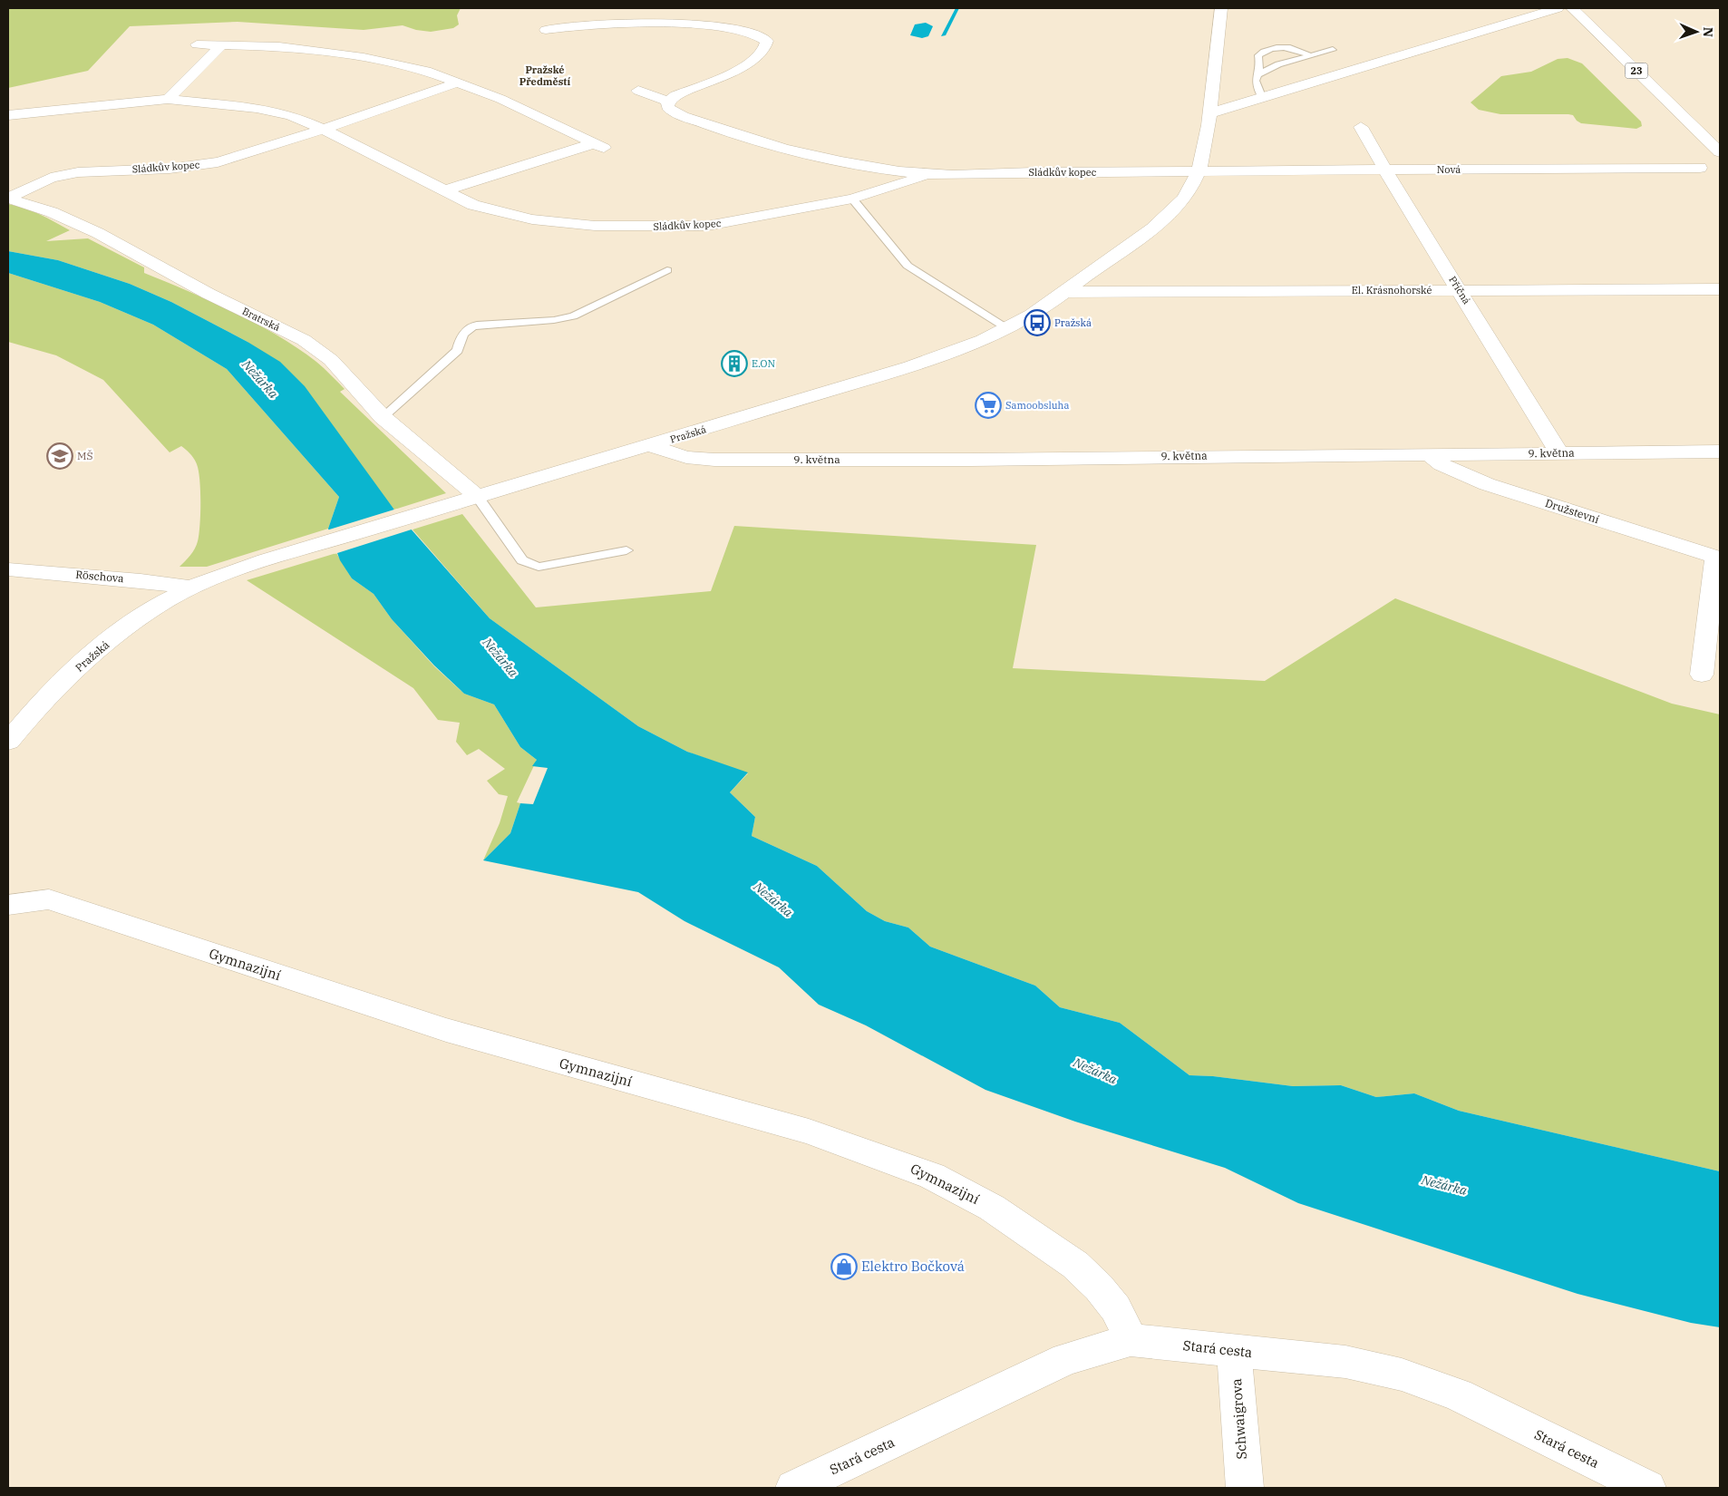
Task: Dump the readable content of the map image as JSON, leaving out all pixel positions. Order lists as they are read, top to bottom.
{
  "streets": {
    "street": [
      "23",
      "Sládkův kopec",
      "Nová",
      "El. Krásnohorské",
      "Příčná",
      "Bratrská",
      "Pražská",
      "9. května",
      "Družstevní",
      "Röschova",
      "Gymnazijní",
      "Stará cesta",
      "Schwaigrova"
    ]
  },
  "crossings": [
    ["Sládkův kopec", "Nová"],
    ["Sládkův kopec", "Bratrská"],
    ["Sládkův kopec", "Pražská"],
    ["Nová", "Příčná"],
    ["Nová", "Pražská"],
    ["El. Krásnohorské", "Příčná"],
    ["El. Krásnohorské", "Pražská"],
    ["Příčná", "9. května"],
    ["Bratrská", "Pražská"],
    ["Pražská", "9. května"],
    ["Pražská", "Röschova"],
    ["9. května", "Družstevní"],
    ["Gymnazijní", "Stará cesta"],
    ["Stará cesta", "Schwaigrova"]
  ],
  "districts": ["Pražské Předměstí"],
  "water": ["Nežárka"],
  "places": {
    "bus stop": ["Pražská"],
    "building": ["E.ON"],
    "supermarket": ["Samoobsluha"],
    "school or university": ["MŠ"],
    "shop": ["Elektro Bočková"]
  },
  "north": "right"
}
